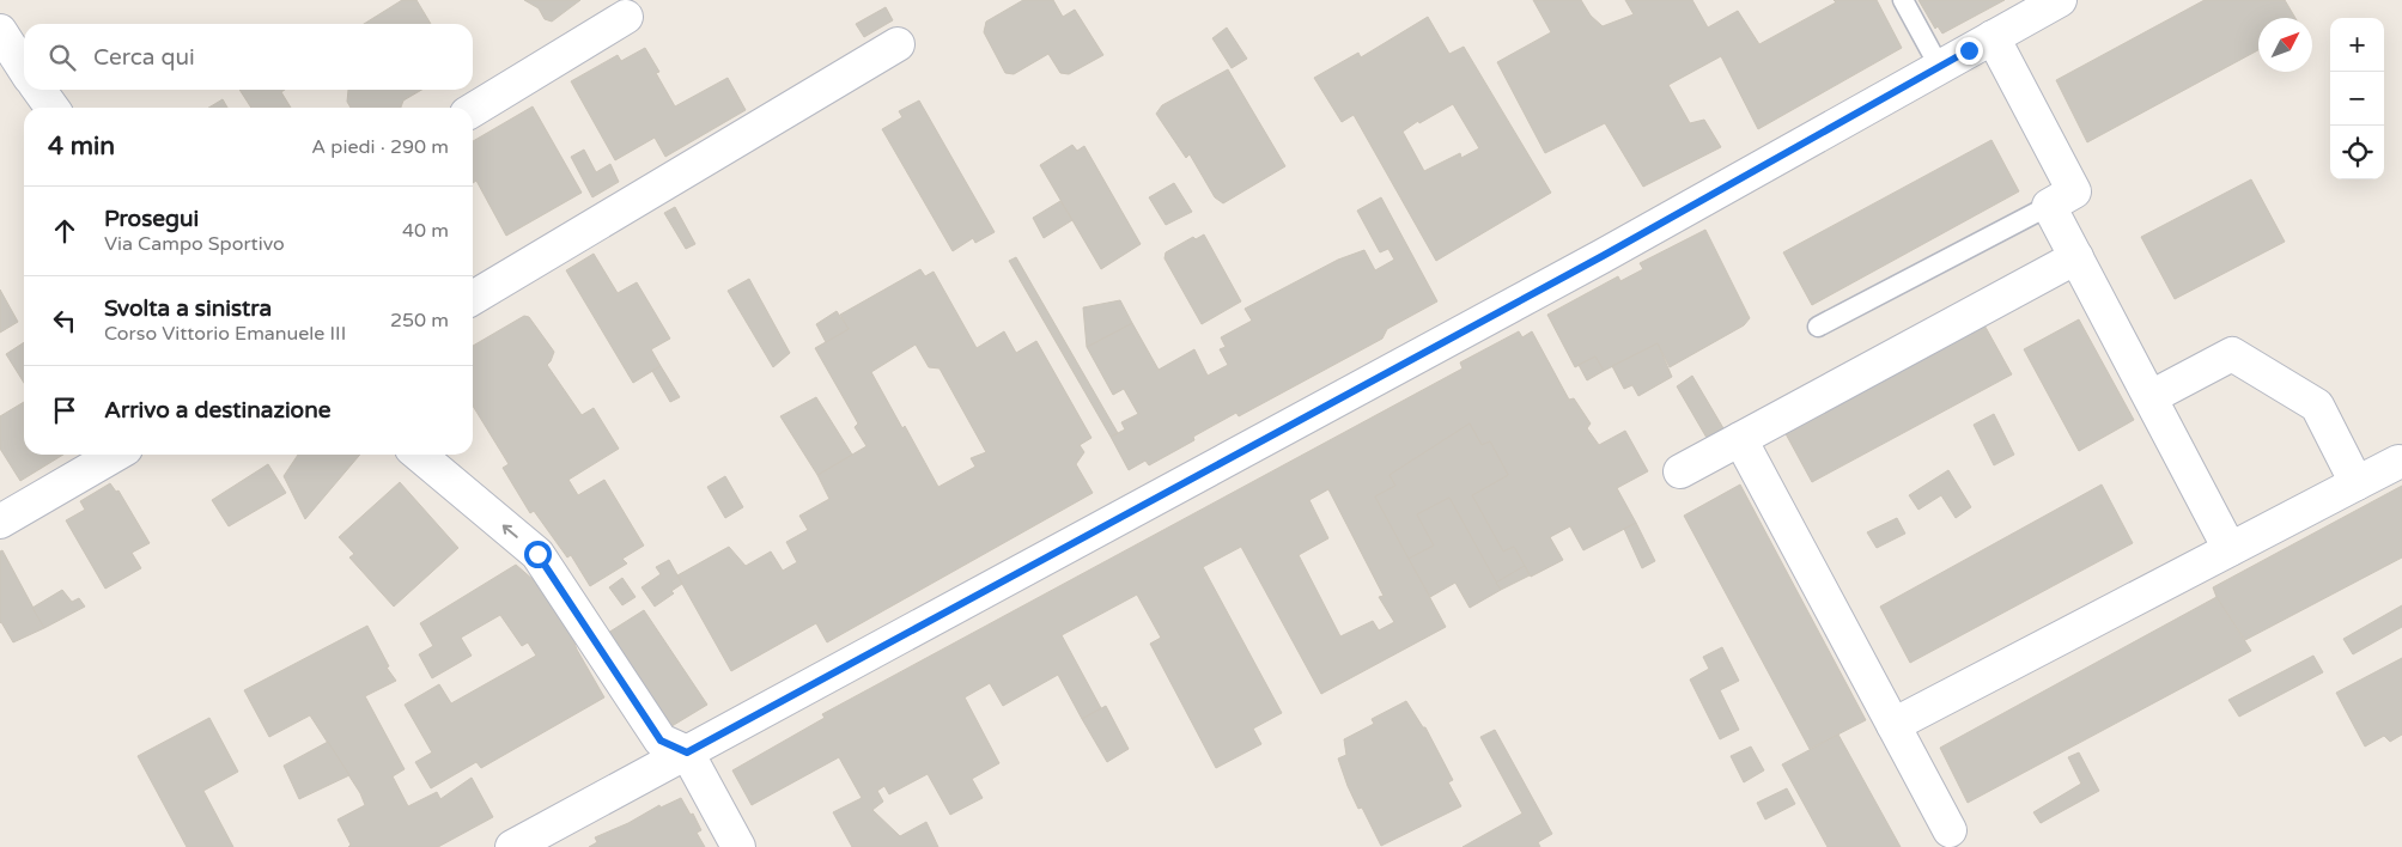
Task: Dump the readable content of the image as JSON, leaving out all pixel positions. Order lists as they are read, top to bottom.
{
  "north": "top right",
  "page": {
    "map_buttons": ["+", "−"],
    "search": "Cerca qui",
    "heading": ["4 min", "A piedi · 290 m"],
    "list": [
      ["Prosegui", "Via Campo Sportivo", "40 m"],
      ["Svolta a sinistra", "Corso Vittorio Emanuele III", "250 m"],
      "Arrivo a destinazione"
    ]
  }
}
